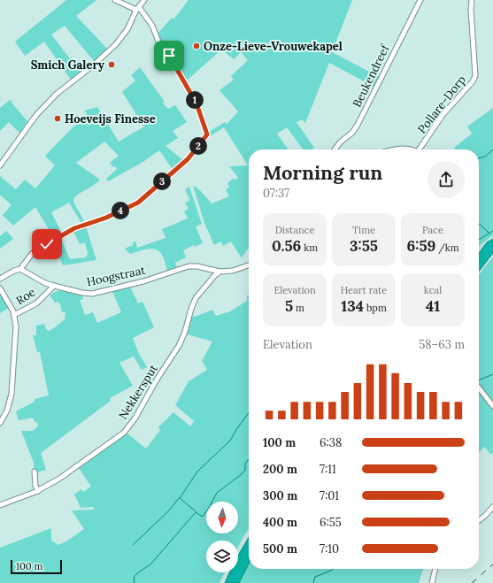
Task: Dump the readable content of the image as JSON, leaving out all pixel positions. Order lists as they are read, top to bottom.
{
  "streets": {
    "street": [
      "Beukendreef",
      "Pollare-Dorp",
      "Hoogstraat",
      "Roe",
      "Nekkersput"
    ]
  },
  "crossings": [
    ["Hoogstraat", "Roe"],
    ["Hoogstraat", "Nekkersput"]
  ],
  "places": ["Onze-Lieve-Vrouwekapel", "Smich Galery", "Hoeveijs Finesse"],
  "scale_bar": "100 m",
  "north": "bottom",
  "page": {
    "pins": [
      "1",
      "2",
      "3",
      "4"
    ],
    "heading": ["Morning run", "07:37"],
    "stats": [
      ["Distance", "0.56 km"],
      ["Time", "3:55"],
      ["Pace", "6:59 /km"],
      ["Elevation", "5 m"],
      ["Heart rate", "134 bpm"],
      ["kcal", "41"]
    ],
    "chart": ["Elevation", "58–63 m"],
    "list": [
      {
        "name": "100 m",
        "note": "6:38"
      },
      {
        "name": "200 m",
        "note": "7:11"
      },
      {
        "name": "300 m",
        "note": "7:01"
      },
      {
        "name": "400 m",
        "note": "6:55"
      },
      {
        "name": "500 m",
        "note": "7:10"
      }
    ],
    "scale": "100 m"
  }
}
